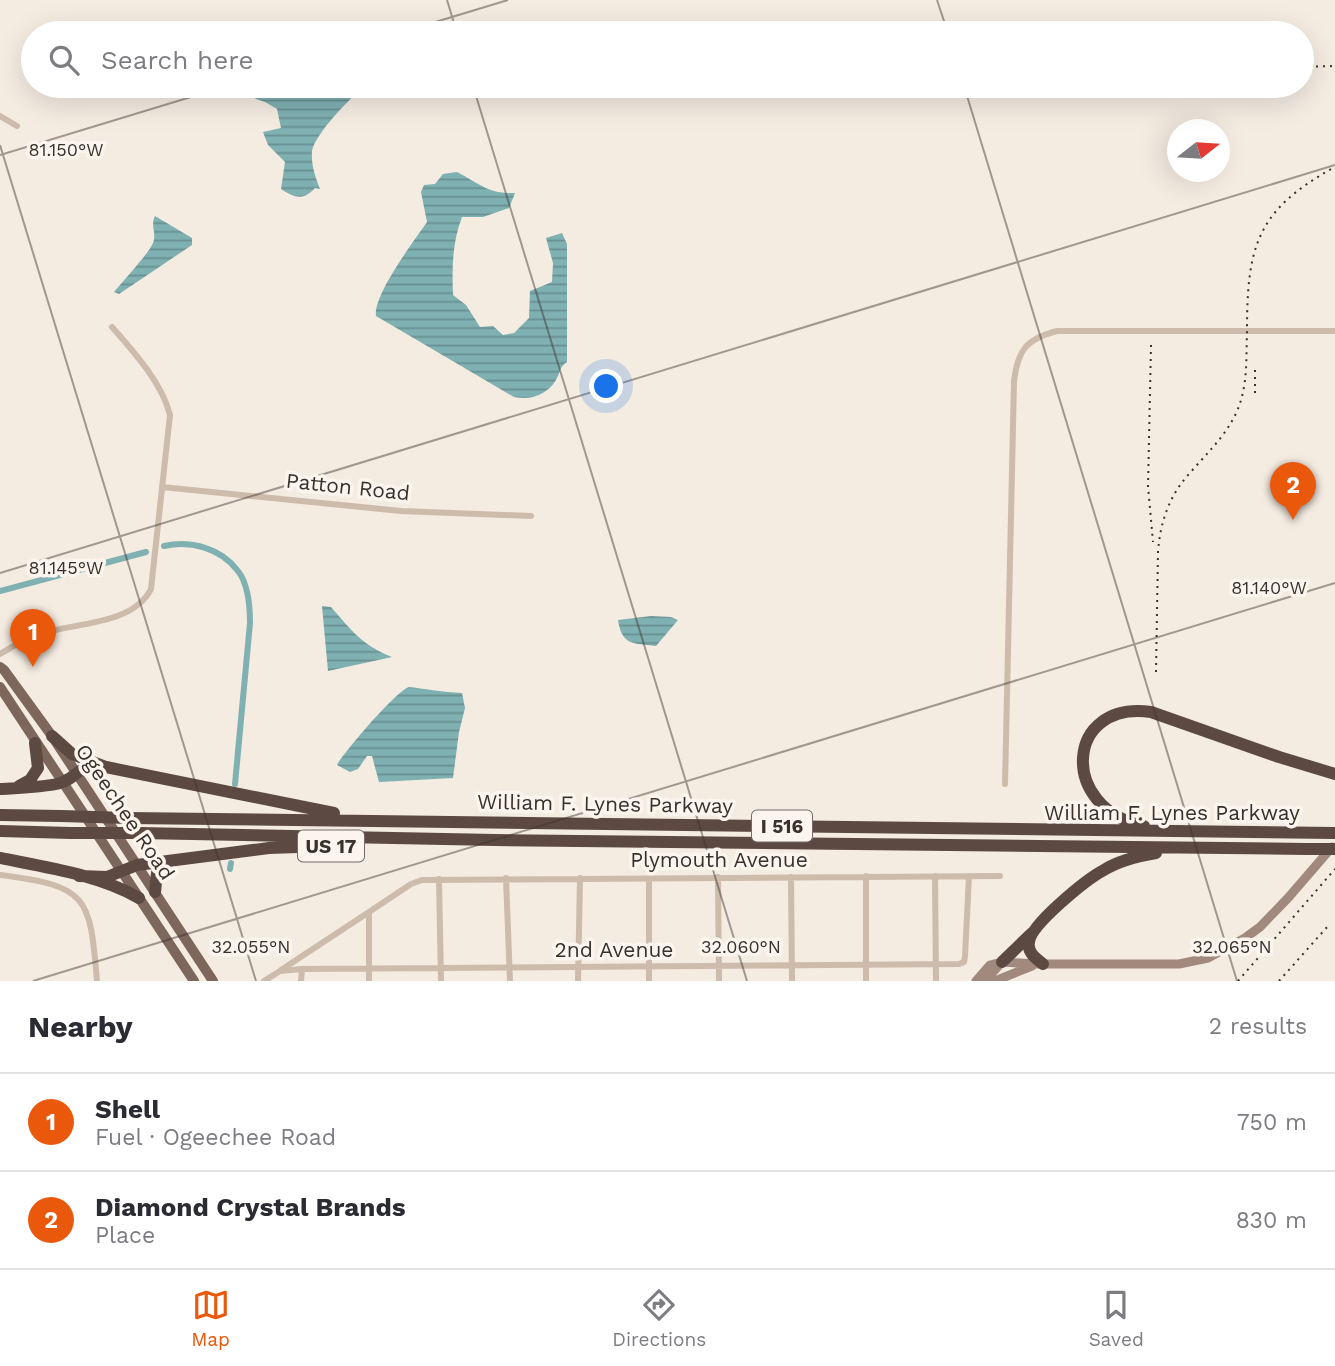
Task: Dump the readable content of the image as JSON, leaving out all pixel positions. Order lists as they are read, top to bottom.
{
  "streets": {
    "highway": ["William F. Lynes Parkway", "I 516", "US 17"],
    "main road": ["Ogeechee Road"],
    "street": ["Patton Road", "Plymouth Avenue", "2nd Avenue"]
  },
  "crossings": [
    ["William F. Lynes Parkway", "US 17"],
    ["Ogeechee Road", "US 17"],
    ["Plymouth Avenue", "2nd Avenue"]
  ],
  "north": "right",
  "page": {
    "search": "Search here",
    "pins": ["2", "1"],
    "heading": ["Nearby", "2 results"],
    "list": [
      {
        "mark": "1",
        "name": "Shell",
        "note": "Fuel · Ogeechee Road",
        "value": "750 m"
      },
      {
        "mark": "2",
        "name": "Diamond Crystal Brands",
        "note": "Place",
        "value": "830 m"
      }
    ],
    "nav": ["Map", "Directions", "Saved"]
  },
  "coordinates": [
    "81.150°W",
    "81.145°W",
    "81.140°W",
    "32.055°N",
    "32.060°N",
    "32.065°N"
  ]
}
